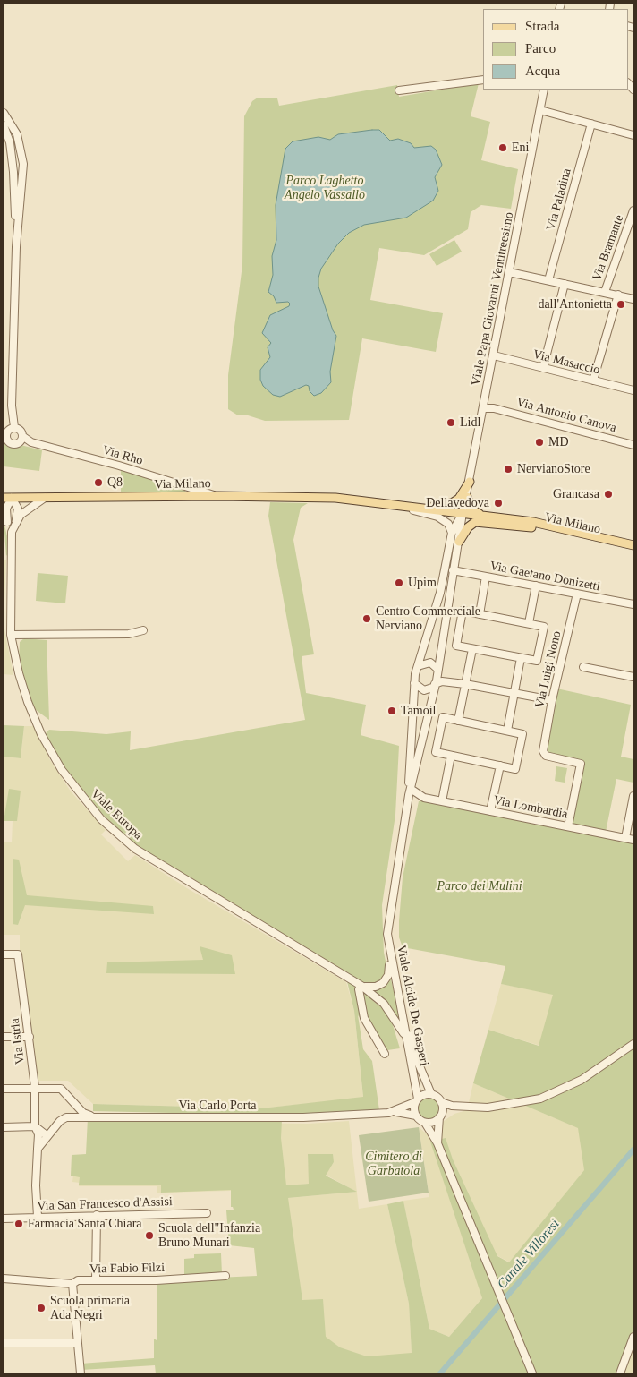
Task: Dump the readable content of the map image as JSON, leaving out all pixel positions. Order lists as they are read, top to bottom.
{
  "streets": {
    "main road": ["Via Milano"],
    "street": [
      "Via Paladina",
      "Via Bramante",
      "Viale Papa Giovanni Ventitreesimo",
      "Via Masaccio",
      "Via Antonio Canova",
      "Via Rho",
      "Via Gaetano Donizetti",
      "Via Luigi Nono",
      "Via Lombardia",
      "Viale Europa",
      "Viale Alcide De Gasperi",
      "Via Istria",
      "Via Carlo Porta",
      "Via San Francesco d'Assisi",
      "Via Fabio Filzi"
    ]
  },
  "crossings": [
    ["Viale Papa Giovanni Ventitreesimo", "Via Masaccio"],
    ["Viale Papa Giovanni Ventitreesimo", "Via Antonio Canova"],
    ["Viale Papa Giovanni Ventitreesimo", "Via Milano"],
    ["Viale Papa Giovanni Ventitreesimo", "Viale Alcide De Gasperi"],
    ["Via Rho", "Via Milano"],
    ["Via Milano", "Viale Europa"],
    ["Via Milano", "Viale Alcide De Gasperi"],
    ["Via Gaetano Donizetti", "Via Luigi Nono"],
    ["Via Gaetano Donizetti", "Viale Alcide De Gasperi"],
    ["Via Luigi Nono", "Via Lombardia"],
    ["Via Lombardia", "Viale Alcide De Gasperi"],
    ["Viale Europa", "Viale Alcide De Gasperi"],
    ["Via Istria", "Via Carlo Porta"]
  ],
  "water": ["Canale Villoresi"],
  "parks": ["Parco Laghetto Angelo Vassallo", "Parco dei Mulini", "Cimitero di Garbatola"],
  "places": [
    "Eni",
    "dall'Antonietta",
    "Lidl",
    "MD",
    "NervianoStore",
    "Q8",
    "Grancasa",
    "Dellavedova",
    "Upim",
    "Centro Commerciale Nerviano",
    "Tamoil",
    "Farmacia Santa Chiara",
    "Scuola dell\"Infanzia Bruno Munari",
    "Scuola primaria Ada Negri"
  ],
  "legend": ["Strada", "Parco", "Acqua"]
}
